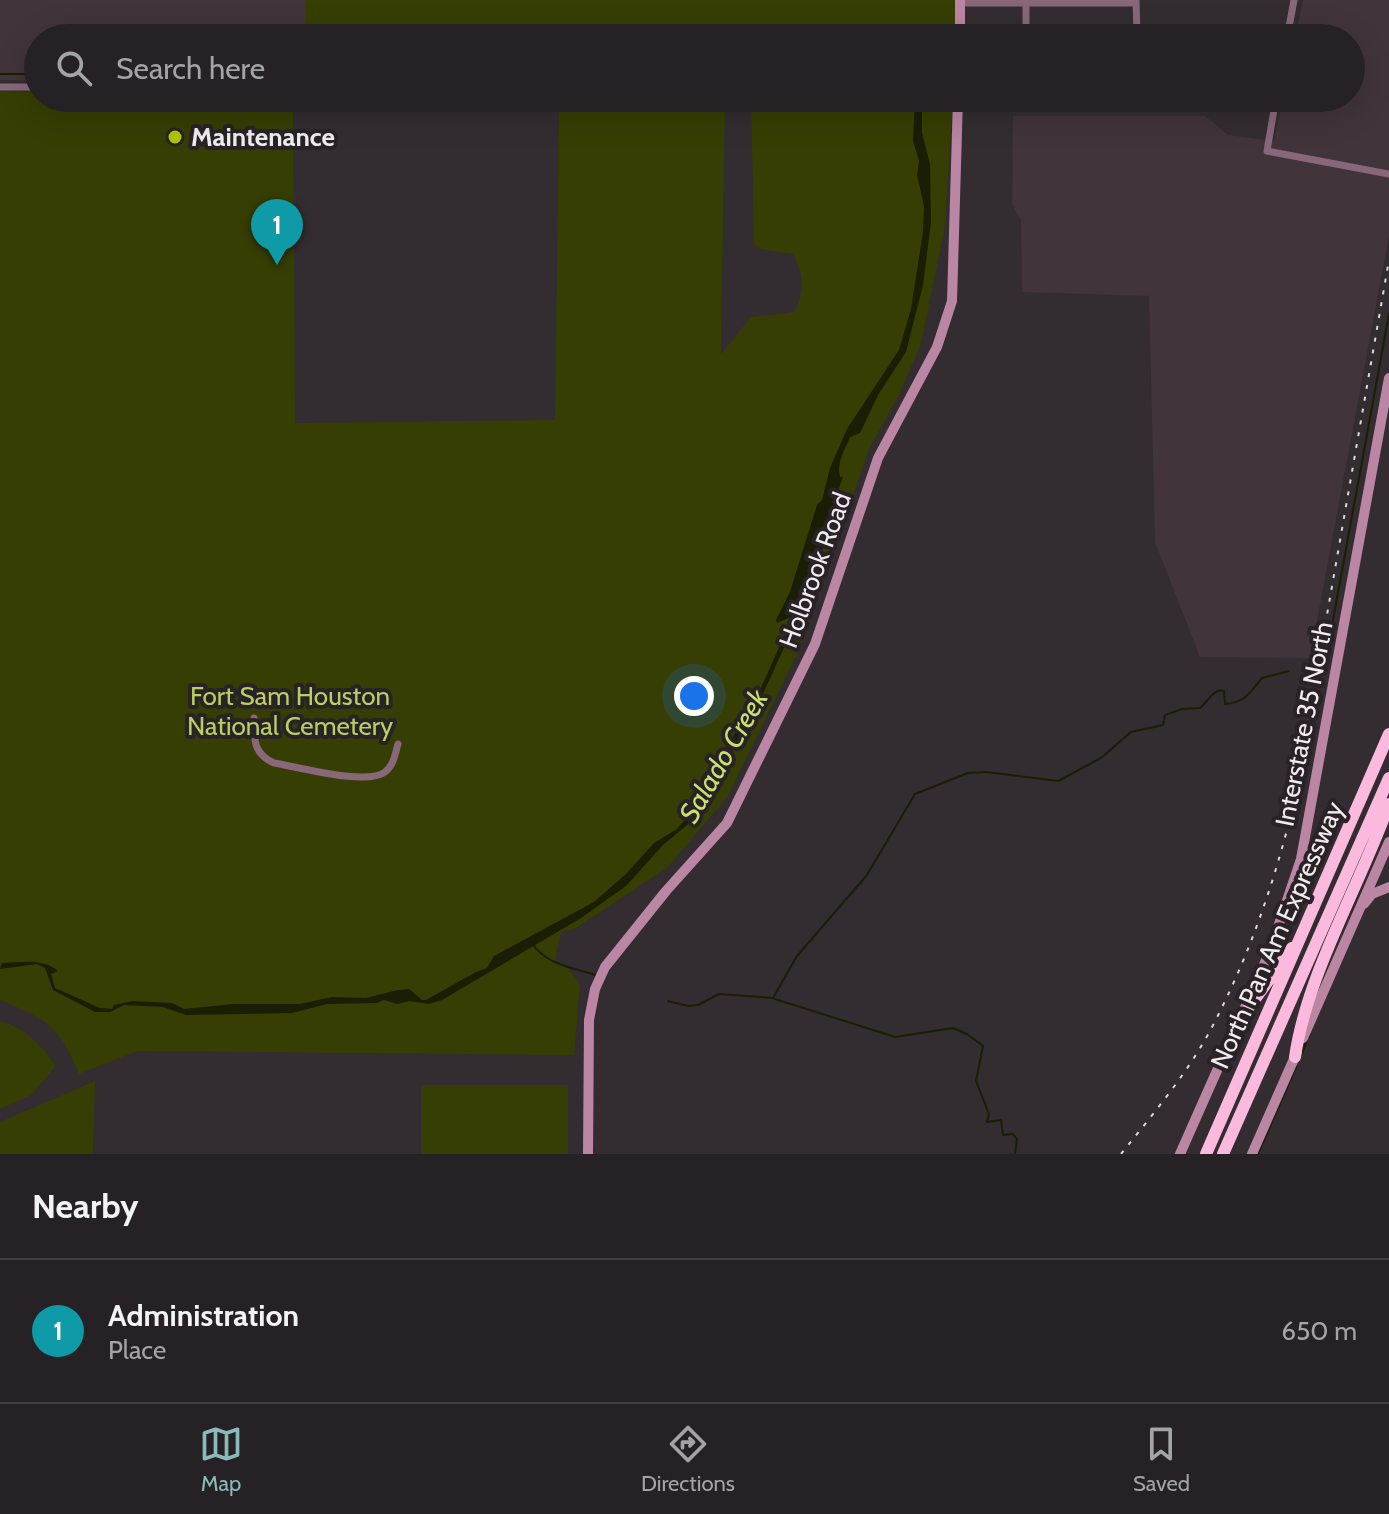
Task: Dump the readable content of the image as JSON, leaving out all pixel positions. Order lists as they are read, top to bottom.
{
  "streets": {
    "highway": ["North Pan Am Expressway"],
    "main road": ["Holbrook Road", "Interstate 35 North"]
  },
  "water": ["Salado Creek"],
  "parks": ["Fort Sam Houston National Cemetery"],
  "places": ["Maintenance"],
  "page": {
    "search": "Search here",
    "pins": "1",
    "heading": "Nearby",
    "list": [
      {
        "mark": "1",
        "name": "Administration",
        "note": "Place",
        "value": "650 m"
      }
    ],
    "nav": ["Map", "Directions", "Saved"]
  }
}
